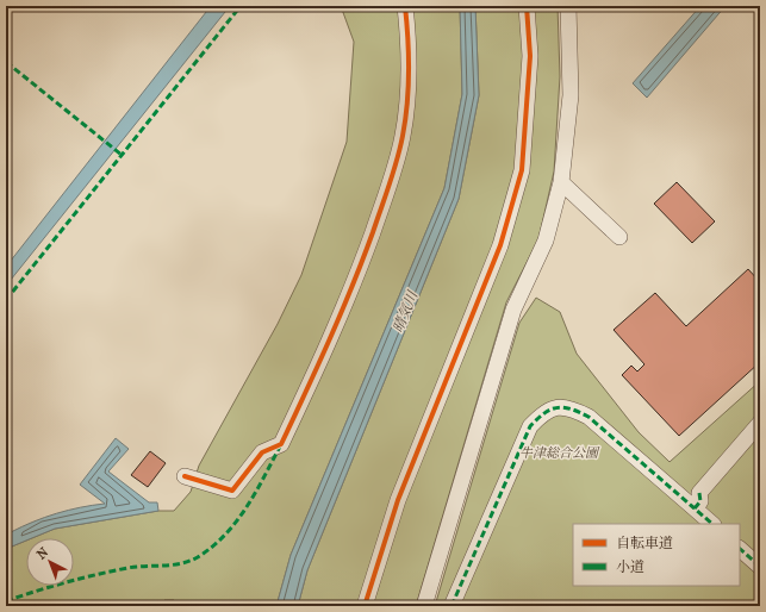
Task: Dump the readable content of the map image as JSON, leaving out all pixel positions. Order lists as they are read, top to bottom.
{
  "water": ["晴気川"],
  "parks": ["牛津総合公園"],
  "legend": ["自転車道", "小道"],
  "north": "top left"
}
